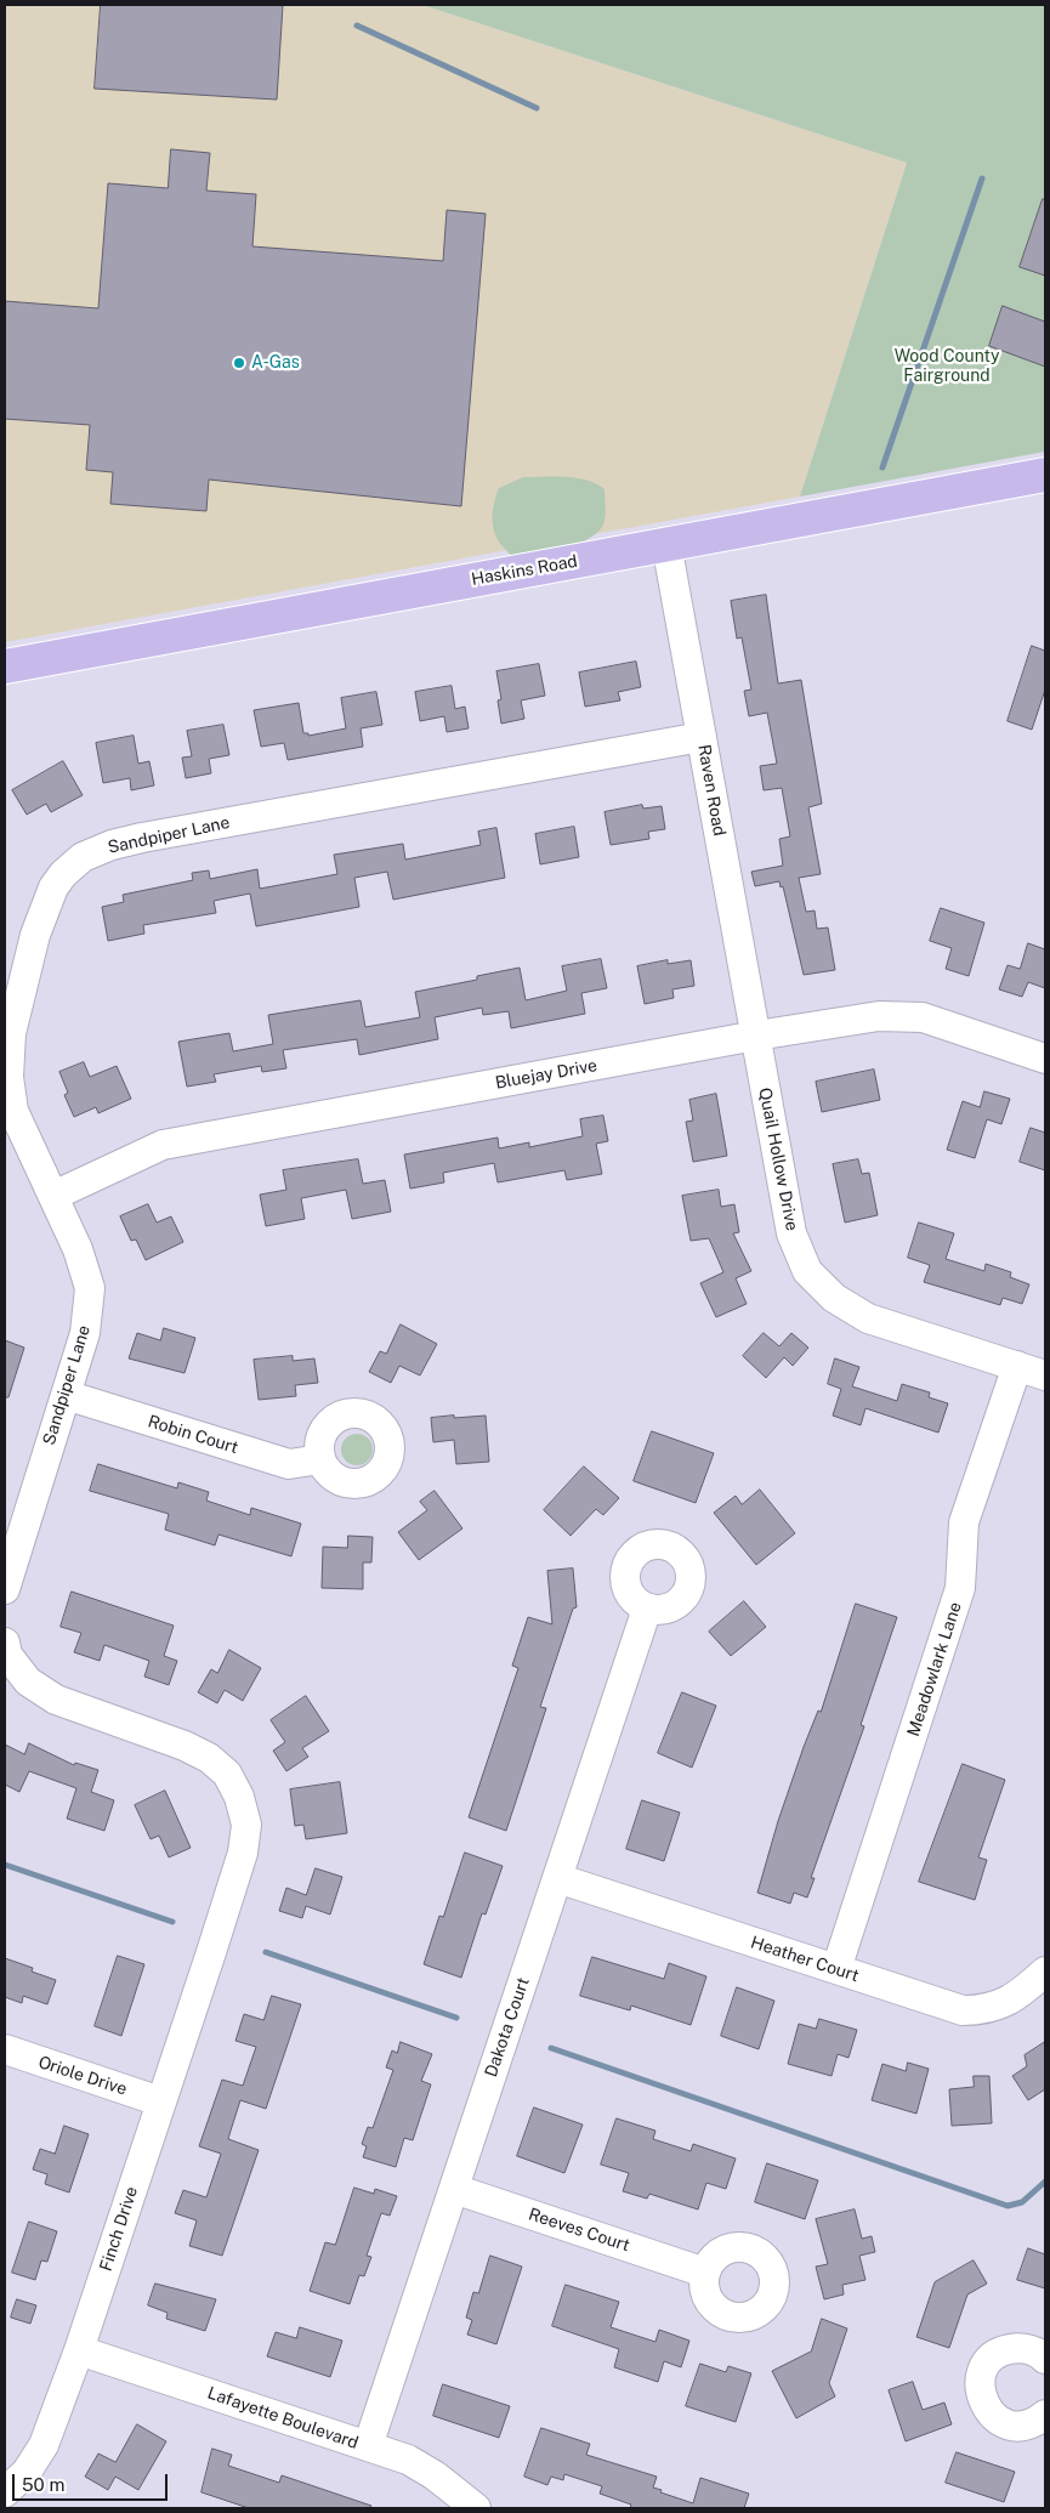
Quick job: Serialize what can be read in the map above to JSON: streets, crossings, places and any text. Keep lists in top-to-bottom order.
{
  "streets": {
    "main road": ["Haskins Road"],
    "street": [
      "Raven Road",
      "Sandpiper Lane",
      "Bluejay Drive",
      "Quail Hollow Drive",
      "Robin Court",
      "Meadowlark Lane",
      "Heather Court",
      "Dakota Court",
      "Oriole Drive",
      "Finch Drive",
      "Reeves Court",
      "Lafayette Boulevard"
    ]
  },
  "crossings": [
    ["Haskins Road", "Raven Road"],
    ["Raven Road", "Sandpiper Lane"],
    ["Raven Road", "Bluejay Drive"],
    ["Raven Road", "Quail Hollow Drive"],
    ["Sandpiper Lane", "Bluejay Drive"],
    ["Sandpiper Lane", "Robin Court"],
    ["Bluejay Drive", "Quail Hollow Drive"],
    ["Quail Hollow Drive", "Meadowlark Lane"],
    ["Meadowlark Lane", "Heather Court"],
    ["Heather Court", "Dakota Court"],
    ["Dakota Court", "Reeves Court"],
    ["Dakota Court", "Lafayette Boulevard"],
    ["Oriole Drive", "Finch Drive"],
    ["Finch Drive", "Lafayette Boulevard"]
  ],
  "parks": ["Wood County Fairground"],
  "places": ["A-Gas"],
  "scale_bar": "50 m"
}
